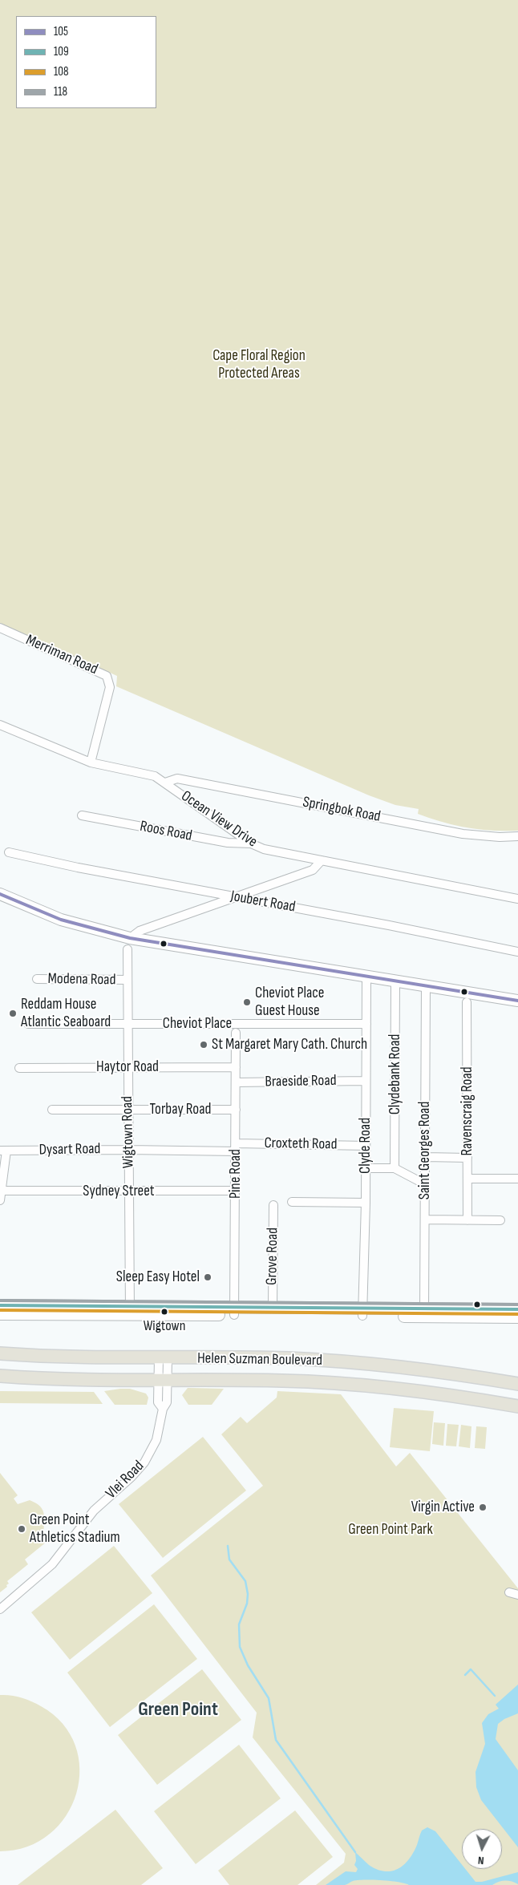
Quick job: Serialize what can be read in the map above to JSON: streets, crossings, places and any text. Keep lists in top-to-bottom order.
{
  "streets": {
    "main road": ["Helen Suzman Boulevard"],
    "street": [
      "Merriman Road",
      "Springbok Road",
      "Ocean View Drive",
      "Roos Road",
      "Joubert Road",
      "Modena Road",
      "Cheviot Place",
      "Haytor Road",
      "Clydebank Road",
      "Braeside Road",
      "Torbay Road",
      "Ravenscraig Road",
      "Wigtown Road",
      "Croxteth Road",
      "Clyde Road",
      "Dysart Road",
      "Saint Georges Road",
      "Pine Road",
      "Sydney Street",
      "Grove Road",
      "Vlei Road"
    ]
  },
  "crossings": [
    ["Merriman Road", "Ocean View Drive"],
    ["Springbok Road", "Ocean View Drive"],
    ["Ocean View Drive", "Roos Road"],
    ["Modena Road", "Wigtown Road"],
    ["Cheviot Place", "Wigtown Road"],
    ["Cheviot Place", "Clyde Road"],
    ["Haytor Road", "Wigtown Road"],
    ["Haytor Road", "Pine Road"],
    ["Braeside Road", "Clyde Road"],
    ["Braeside Road", "Pine Road"],
    ["Torbay Road", "Wigtown Road"],
    ["Torbay Road", "Pine Road"],
    ["Wigtown Road", "Dysart Road"],
    ["Wigtown Road", "Sydney Street"],
    ["Croxteth Road", "Clyde Road"],
    ["Croxteth Road", "Dysart Road"],
    ["Croxteth Road", "Pine Road"],
    ["Dysart Road", "Pine Road"],
    ["Pine Road", "Sydney Street"],
    ["Helen Suzman Boulevard", "Vlei Road"]
  ],
  "districts": ["Green Point"],
  "parks": ["Cape Floral Region Protected Areas", "Green Point Park"],
  "places": [
    "Cheviot Place Guest House",
    "Reddam House Atlantic Seaboard",
    "St Margaret Mary Cath. Church",
    "Sleep Easy Hotel",
    "Wigtown",
    "Virgin Active",
    "Green Point Athletics Stadium"
  ],
  "lines": [
    "transit line 105",
    "transit line 118",
    "transit line 109",
    "transit line 108"
  ],
  "legend": [
    "105",
    "109",
    "108",
    "118"
  ],
  "north": "bottom"
}
